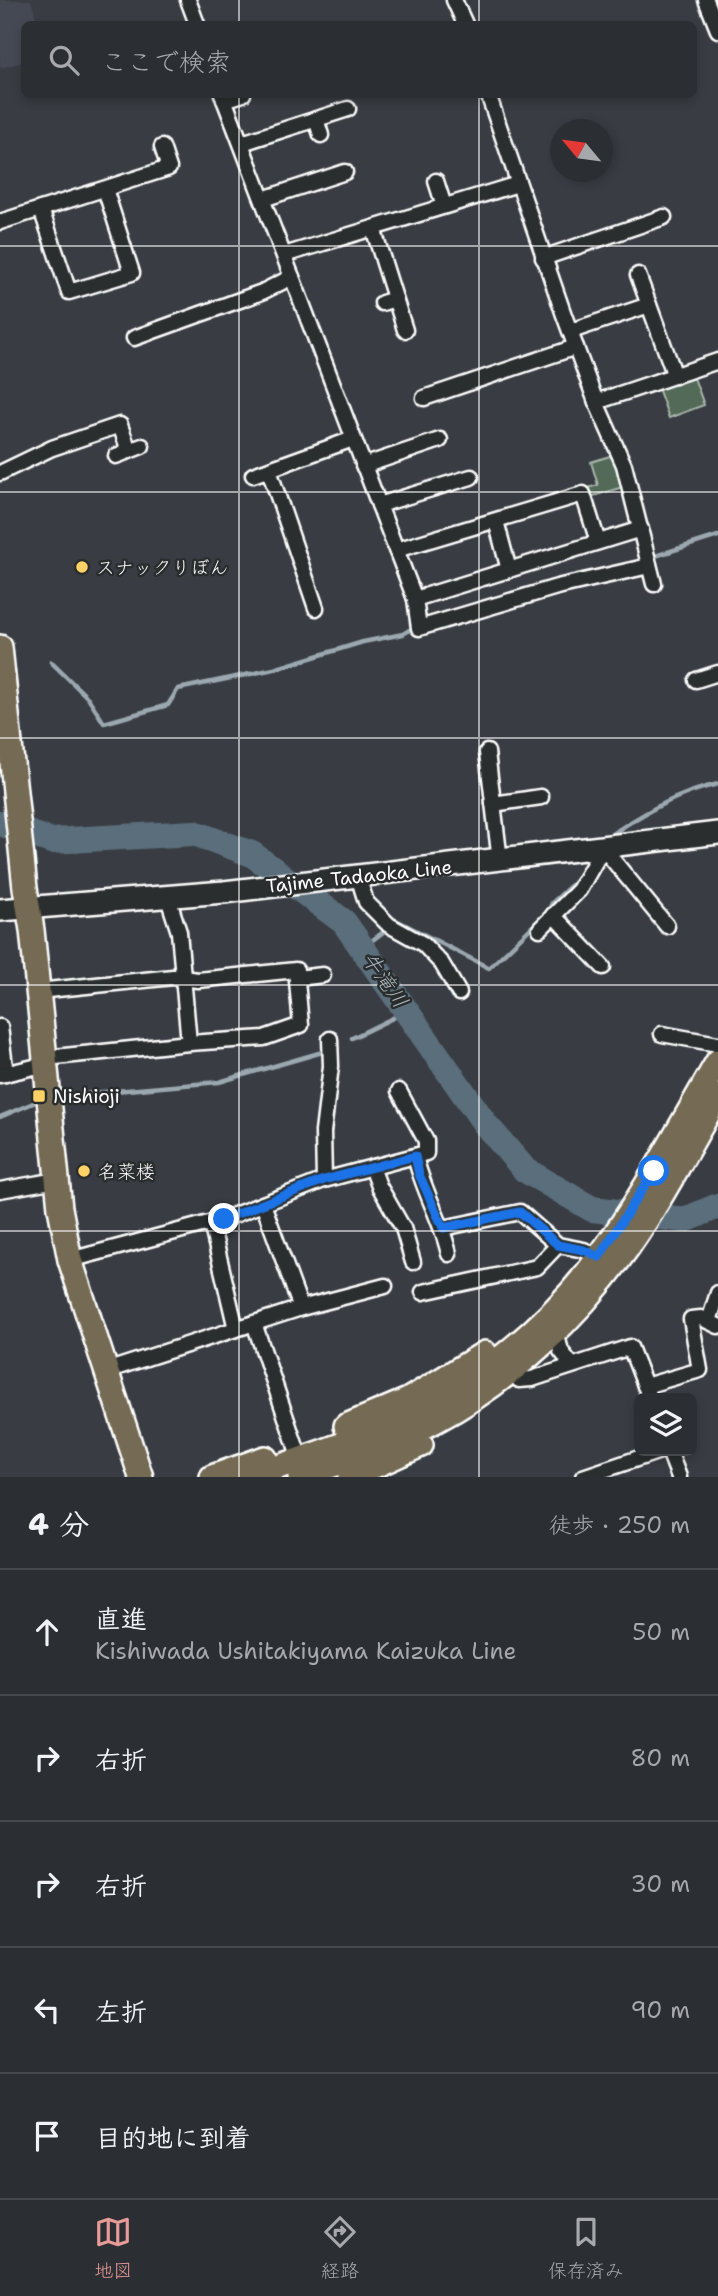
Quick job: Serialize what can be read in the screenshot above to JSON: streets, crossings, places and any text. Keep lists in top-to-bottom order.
{
  "streets": {
    "main road": ["Tajime Tadaoka Line"]
  },
  "water": ["牛滝川"],
  "places": {
    "other": ["スナックりぼん", "名菜楼"],
    "transit": ["Nishioji"]
  },
  "north": "top left",
  "page": {
    "search": "ここで検索",
    "heading": ["4 分", "徒歩 · 250 m"],
    "list": [
      ["直進", "Kishiwada Ushitakiyama Kaizuka Line", "50 m"],
      ["右折", "80 m"],
      ["右折", "30 m"],
      ["左折", "90 m"],
      "目的地に到着"
    ],
    "nav": ["地図", "経路", "保存済み"]
  }
}
